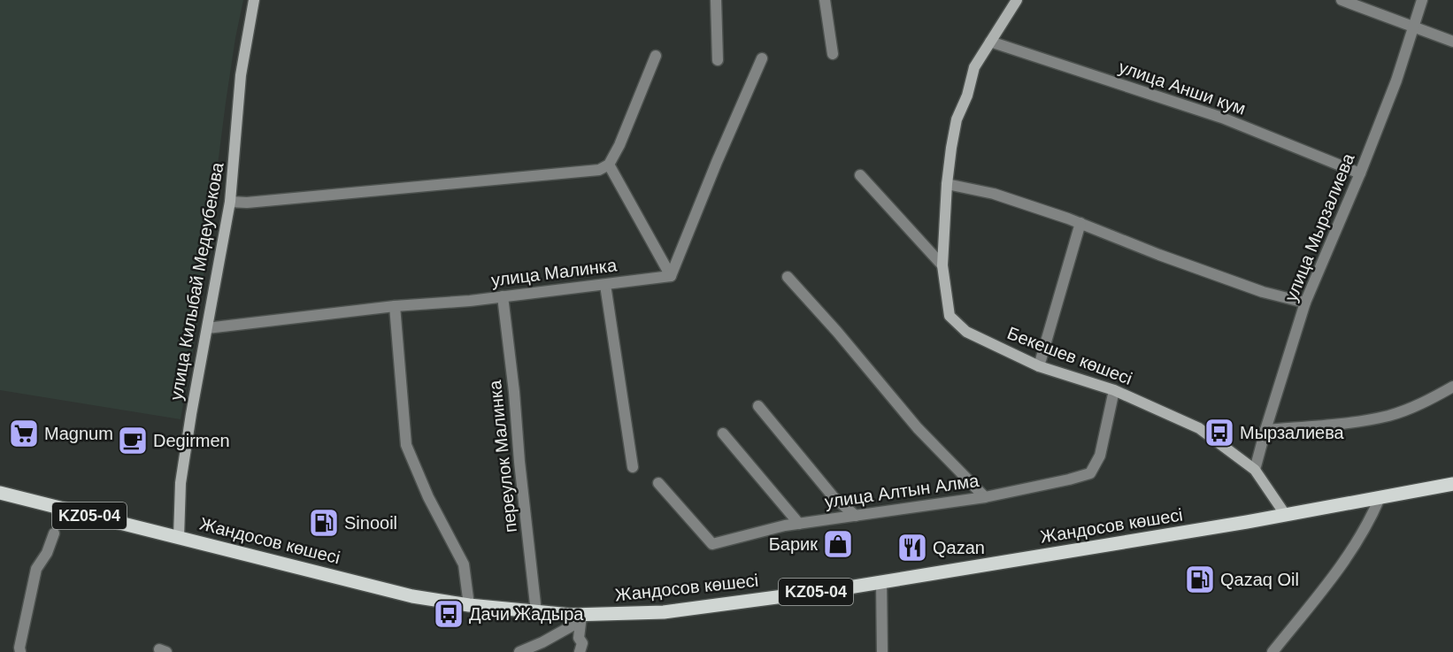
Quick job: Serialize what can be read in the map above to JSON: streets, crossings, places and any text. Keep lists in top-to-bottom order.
{
  "streets": {
    "main road": [
      "улица Килыбай Медеубекова",
      "Бекешев көшесі",
      "KZ05-04",
      "Жандосов көшесі"
    ],
    "street": [
      "улица Анши кум",
      "улица Мырзалиева",
      "улица Малинка",
      "переулок Малинка",
      "улица Алтын Алма"
    ]
  },
  "crossings": [
    ["улица Анши кум", "улица Мырзалиева"],
    ["улица Анши кум", "Бекешев көшесі"],
    ["улица Мырзалиева", "Бекешев көшесі"],
    ["улица Малинка", "улица Килыбай Медеубекова"],
    ["улица Малинка", "переулок Малинка"],
    ["улица Килыбай Медеубекова", "KZ05-04"],
    ["улица Килыбай Медеубекова", "Жандосов көшесі"],
    ["Бекешев көшесі", "улица Алтын Алма"],
    ["Бекешев көшесі", "Жандосов көшесі"],
    ["переулок Малинка", "Жандосов көшесі"],
    ["KZ05-04", "Жандосов көшесі"]
  ],
  "places": {
    "bus stop": ["Мырзалиева", "Дачи Жадыра"],
    "supermarket": ["Magnum"],
    "cafe": ["Degirmen"],
    "fuel station": ["Sinooil", "Qazaq Oil"],
    "shop": ["Барик"],
    "restaurant": ["Qazan"]
  }
}
